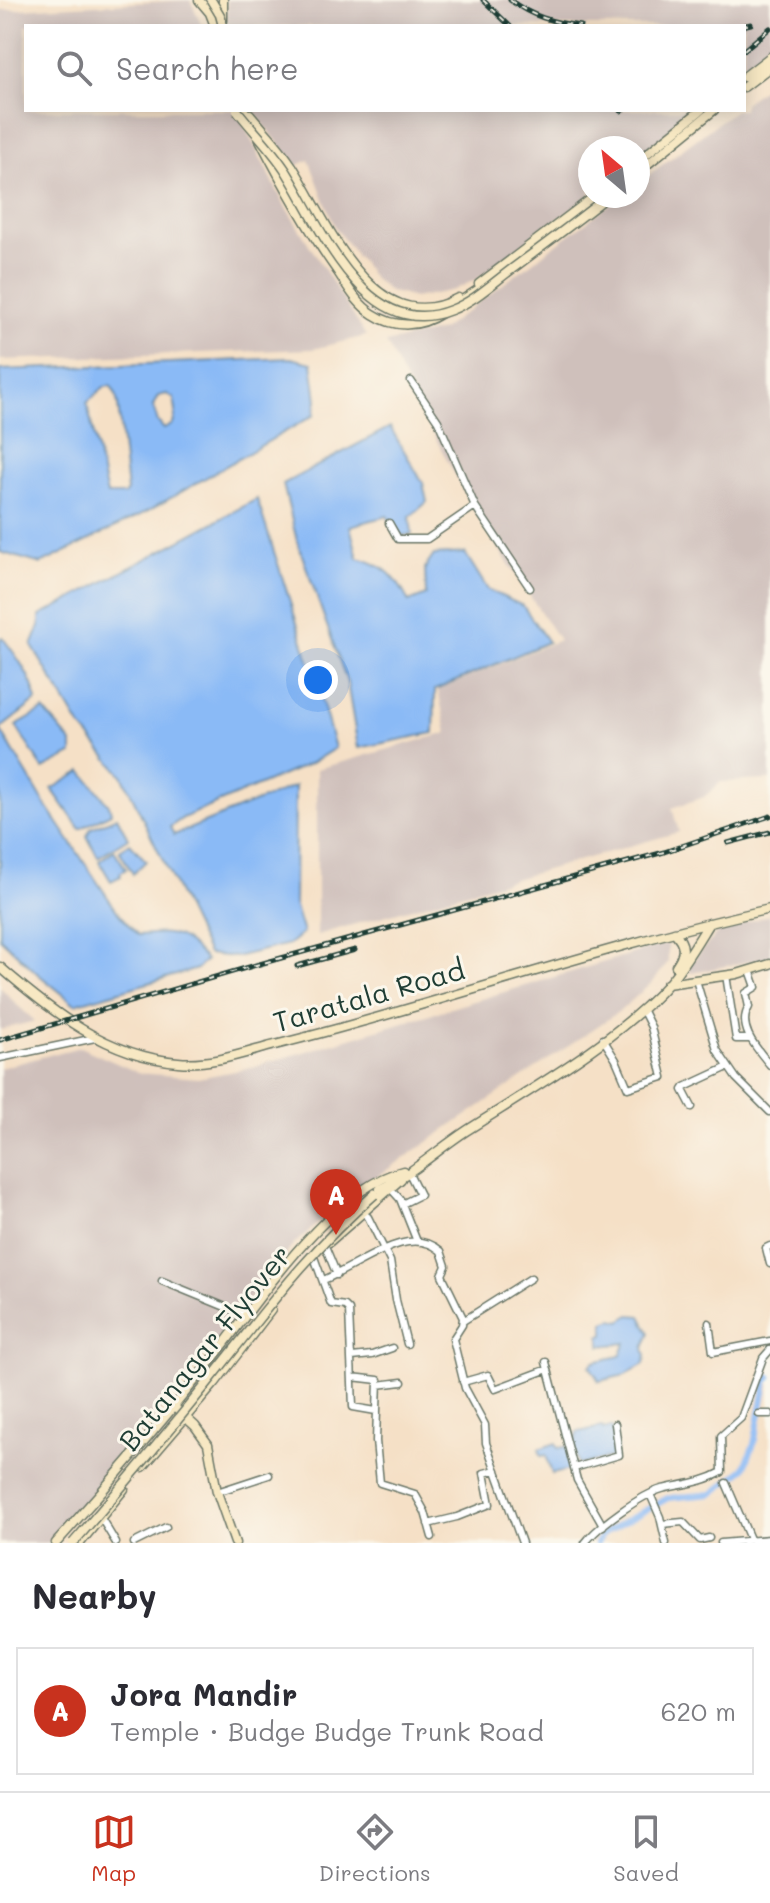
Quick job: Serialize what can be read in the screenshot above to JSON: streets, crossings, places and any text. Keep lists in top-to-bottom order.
{
  "streets": {
    "street": ["Taratala Road", "Batanagar Flyover"]
  },
  "north": "top left",
  "page": {
    "search": "Search here",
    "pins": "A",
    "heading": "Nearby",
    "list": [
      {
        "mark": "A",
        "name": "Jora Mandir",
        "note": "Temple · Budge Budge Trunk Road",
        "value": "620 m"
      }
    ],
    "nav": ["Map", "Directions", "Saved"]
  }
}
